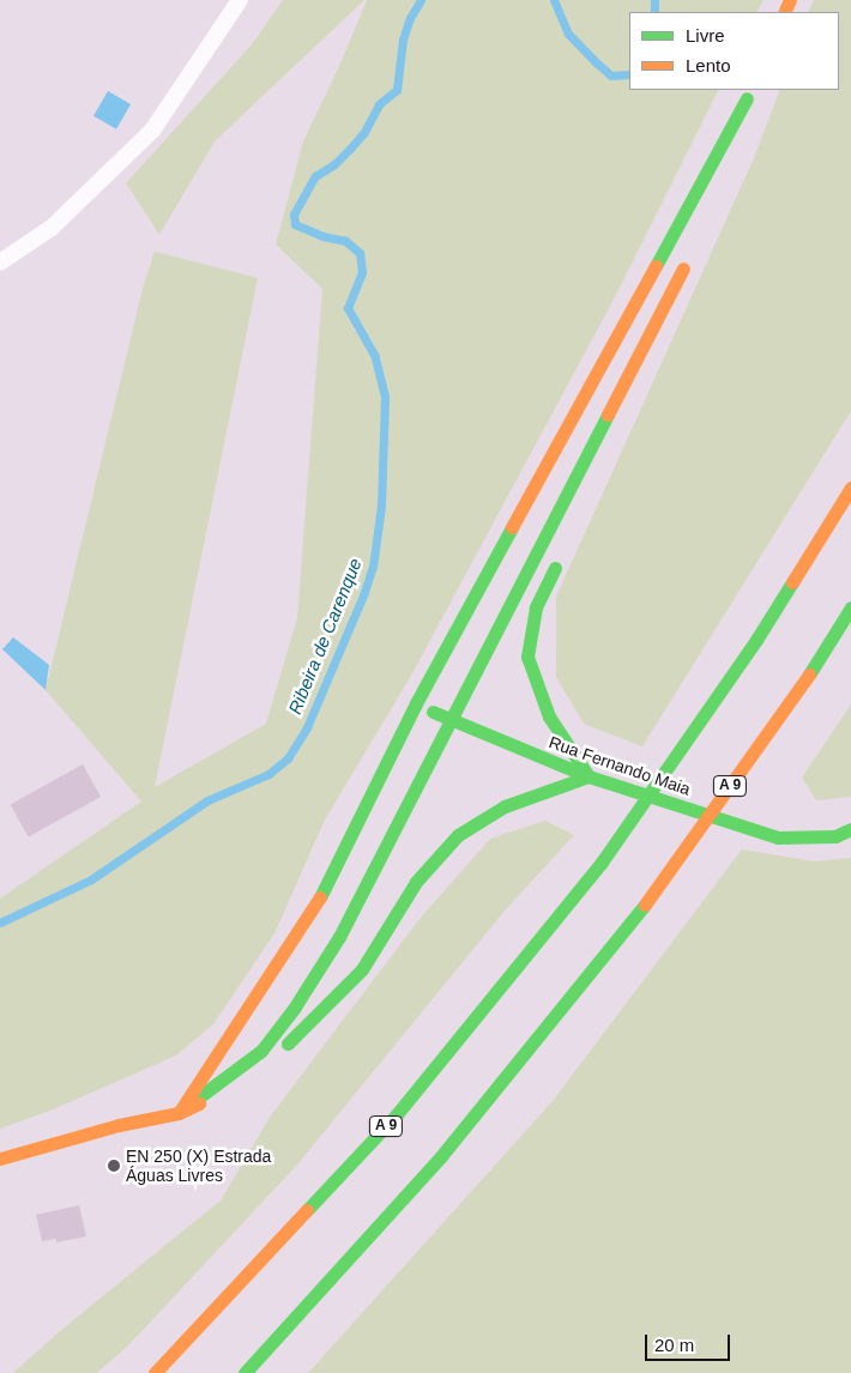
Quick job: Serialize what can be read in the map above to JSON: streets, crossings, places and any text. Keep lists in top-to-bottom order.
{
  "streets": {
    "main road": ["Rua Fernando Maia", "A 9"]
  },
  "water": ["Ribeira de Carenque"],
  "places": ["EN 250 (X) Estrada Águas Livres"],
  "legend": ["Livre", "Lento"],
  "scale_bar": "20 m"
}
